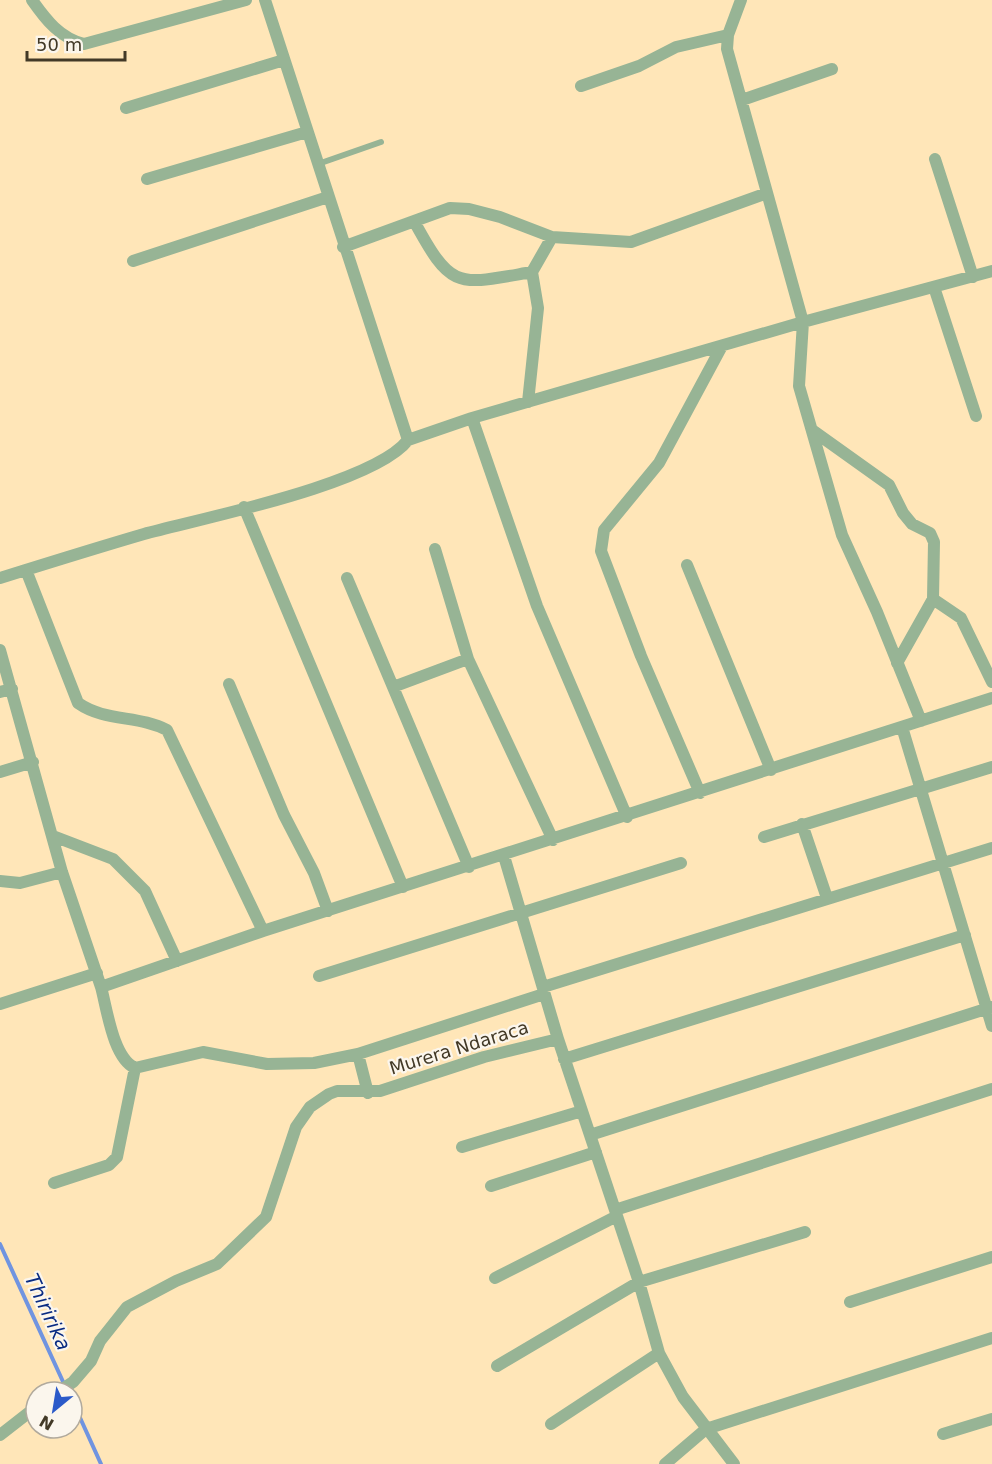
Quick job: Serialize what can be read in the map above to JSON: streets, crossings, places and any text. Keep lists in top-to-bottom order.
{
  "streets": {
    "street": ["Murera Ndaraca"]
  },
  "water": ["Thiririka"],
  "scale_bar": "50 m",
  "north": "bottom left"
}
